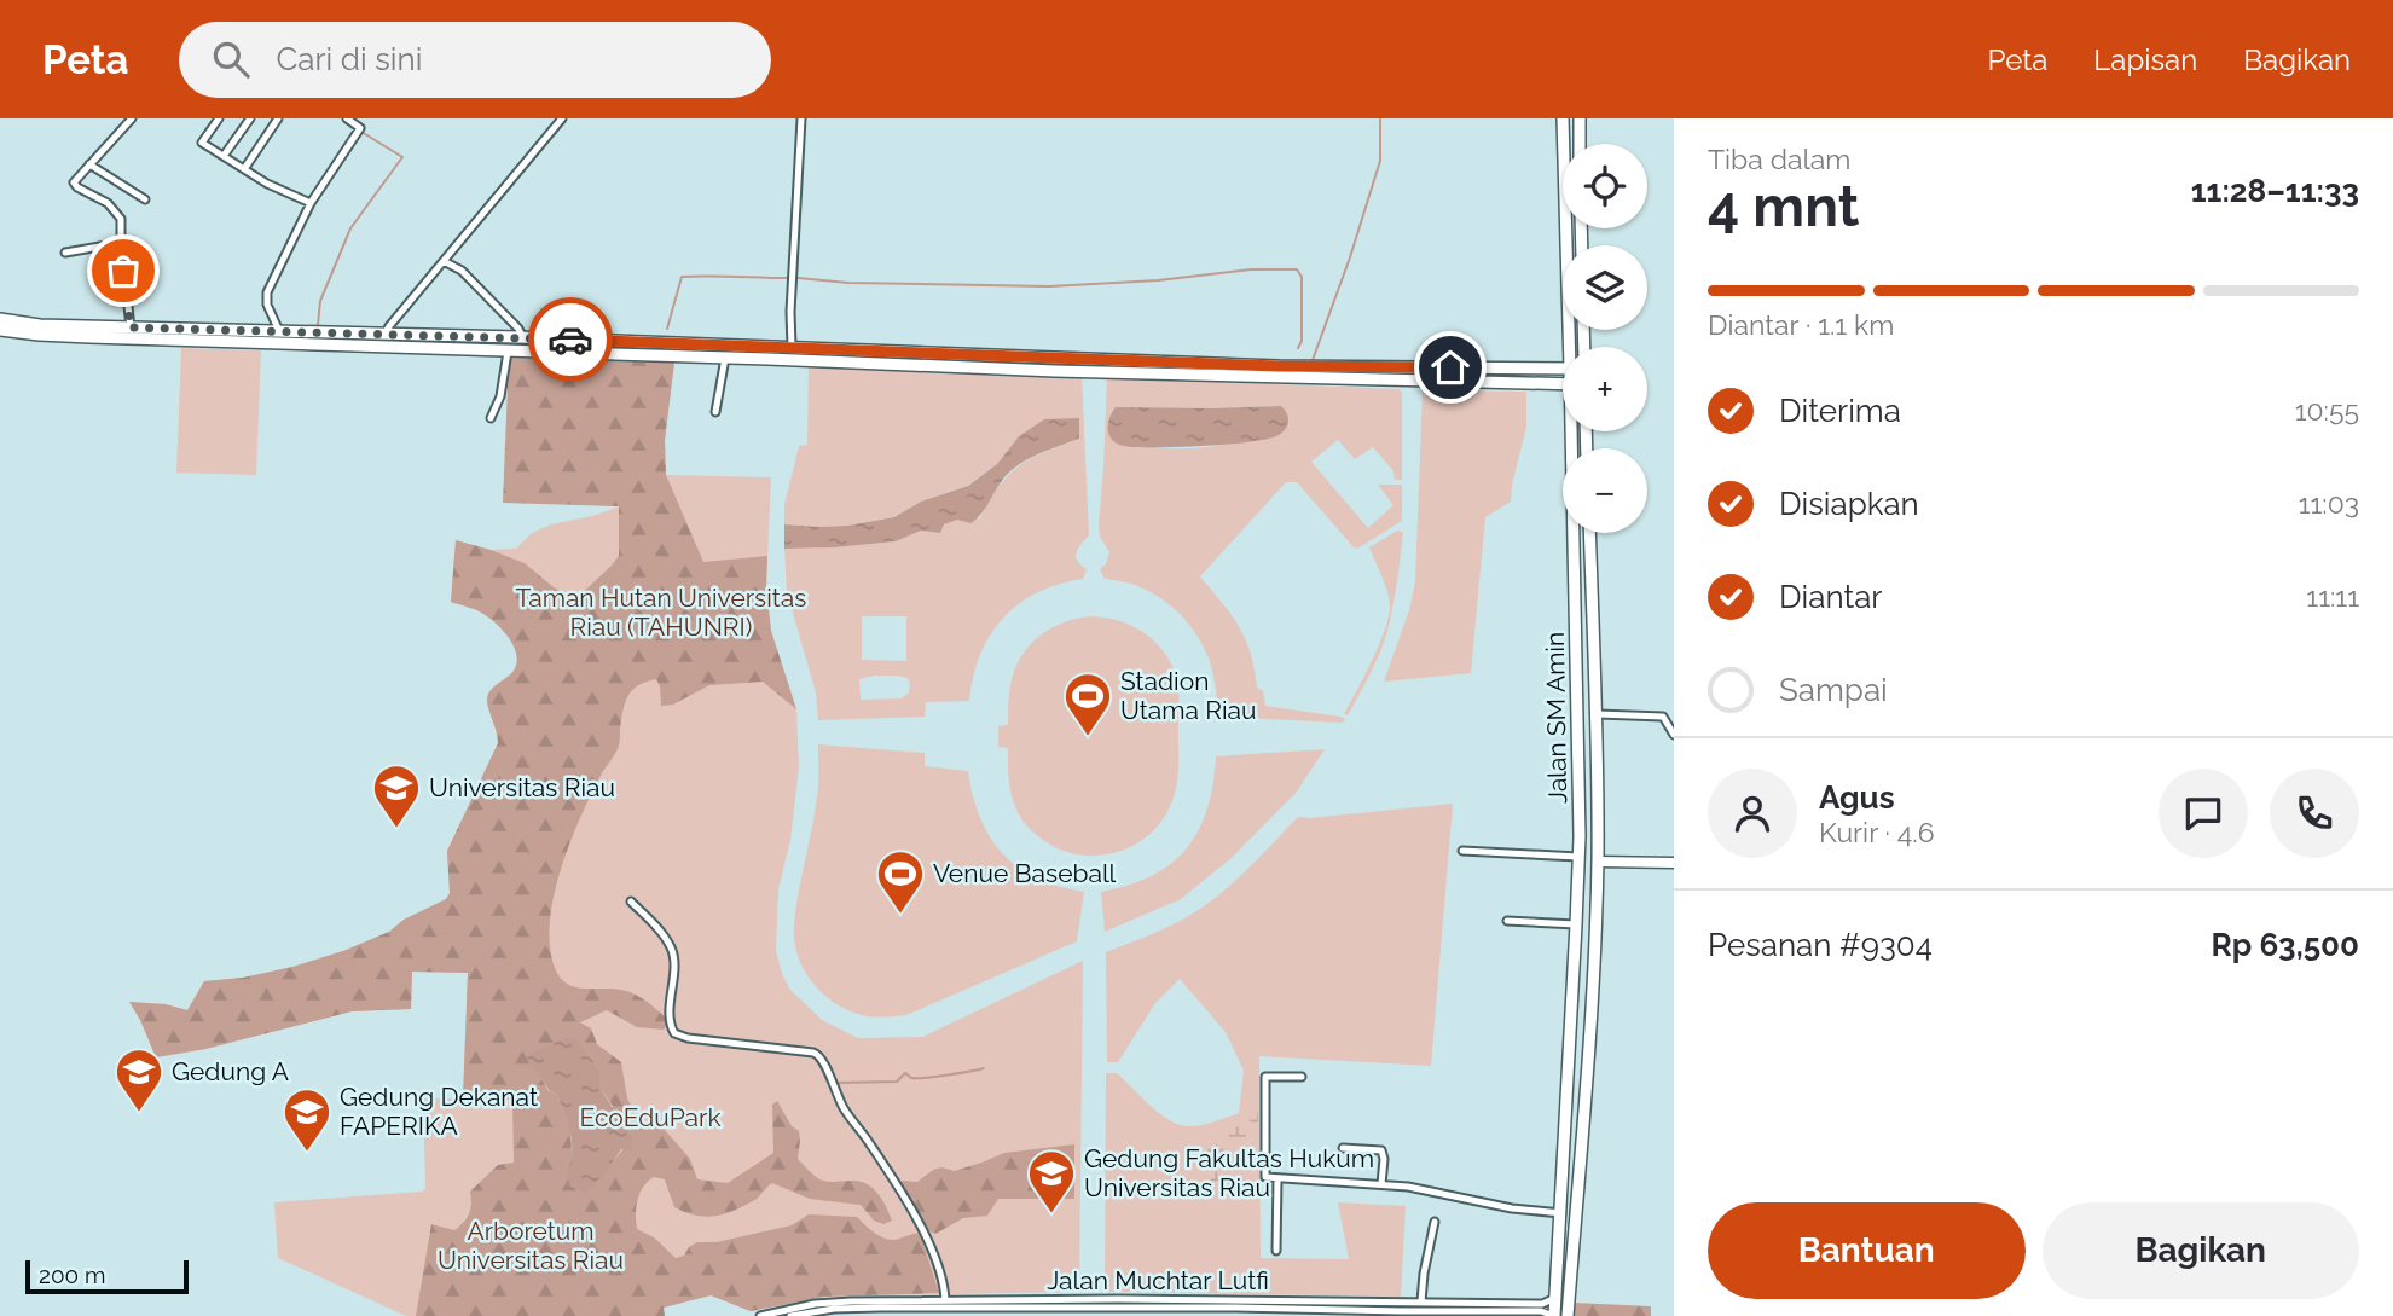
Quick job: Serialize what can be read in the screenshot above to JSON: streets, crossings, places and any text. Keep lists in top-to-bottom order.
{
  "streets": {
    "main road": ["Jalan SM Amin"],
    "street": ["Jalan Muchtar Lutfi"]
  },
  "crossings": [
    ["Jalan SM Amin", "Jalan Muchtar Lutfi"]
  ],
  "parks": ["Taman Hutan Universitas Riau (TAHUNRI)", "EcoEduPark", "Arboretum Universitas Riau"],
  "places": {
    "sports": ["Stadion Utama Riau", "Venue Baseball"],
    "school or university": [
      "Universitas Riau",
      "Gedung A",
      "Gedung Dekanat FAPERIKA",
      "Gedung Fakultas Hukum Universitas Riau"
    ]
  },
  "scale_bar": "200 m",
  "page": {
    "header": "Peta",
    "search": "Cari di sini",
    "nav": ["Peta", "Lapisan", "Bagikan"],
    "heading": ["4 mnt", "Tiba dalam", "11:28–11:33"],
    "panel": [
      "Agus",
      "Kurir · 4.6",
      "Pesanan #9304",
      "Rp 63,500"
    ],
    "map_buttons": ["+", "−"],
    "bar": "Diantar · 1.1 km",
    "list": [
      ["Diterima", "10:55"],
      ["Disiapkan", "11:03"],
      ["Diantar", "11:11"],
      "Sampai"
    ],
    "buttons": ["Bantuan", "Bagikan"],
    "scale": "200 m"
  }
}
